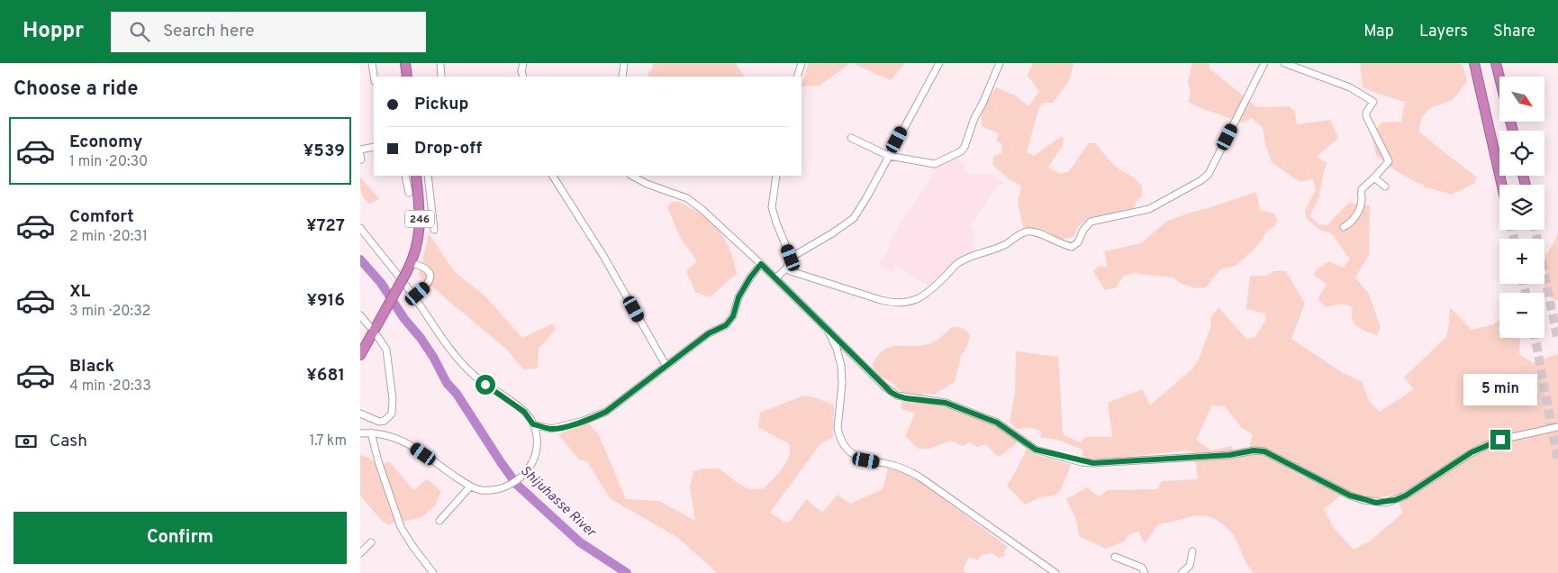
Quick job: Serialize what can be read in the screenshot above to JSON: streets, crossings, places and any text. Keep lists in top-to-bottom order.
{
  "streets": {
    "highway": ["246"]
  },
  "water": ["Shijuhasse River"],
  "north": "bottom right",
  "page": {
    "header": "Hoppr",
    "search": "Search here",
    "nav": ["Map", "Layers", "Share"],
    "heading": "Choose a ride",
    "map_buttons": ["+", "−"],
    "banner": ["Pickup", "Drop-off"],
    "list": [
      {
        "name": "Economy",
        "note": "1 min · 20:30",
        "value": "¥539"
      },
      {
        "name": "Comfort",
        "note": "2 min · 20:31",
        "value": "¥727"
      },
      {
        "name": "XL",
        "note": "3 min · 20:32",
        "value": "¥916"
      },
      {
        "name": "Black",
        "note": "4 min · 20:33",
        "value": "¥681"
      }
    ],
    "bubble": "5 min",
    "pay": ["Cash", "1.7 km"],
    "buttons": "Confirm"
  }
}
